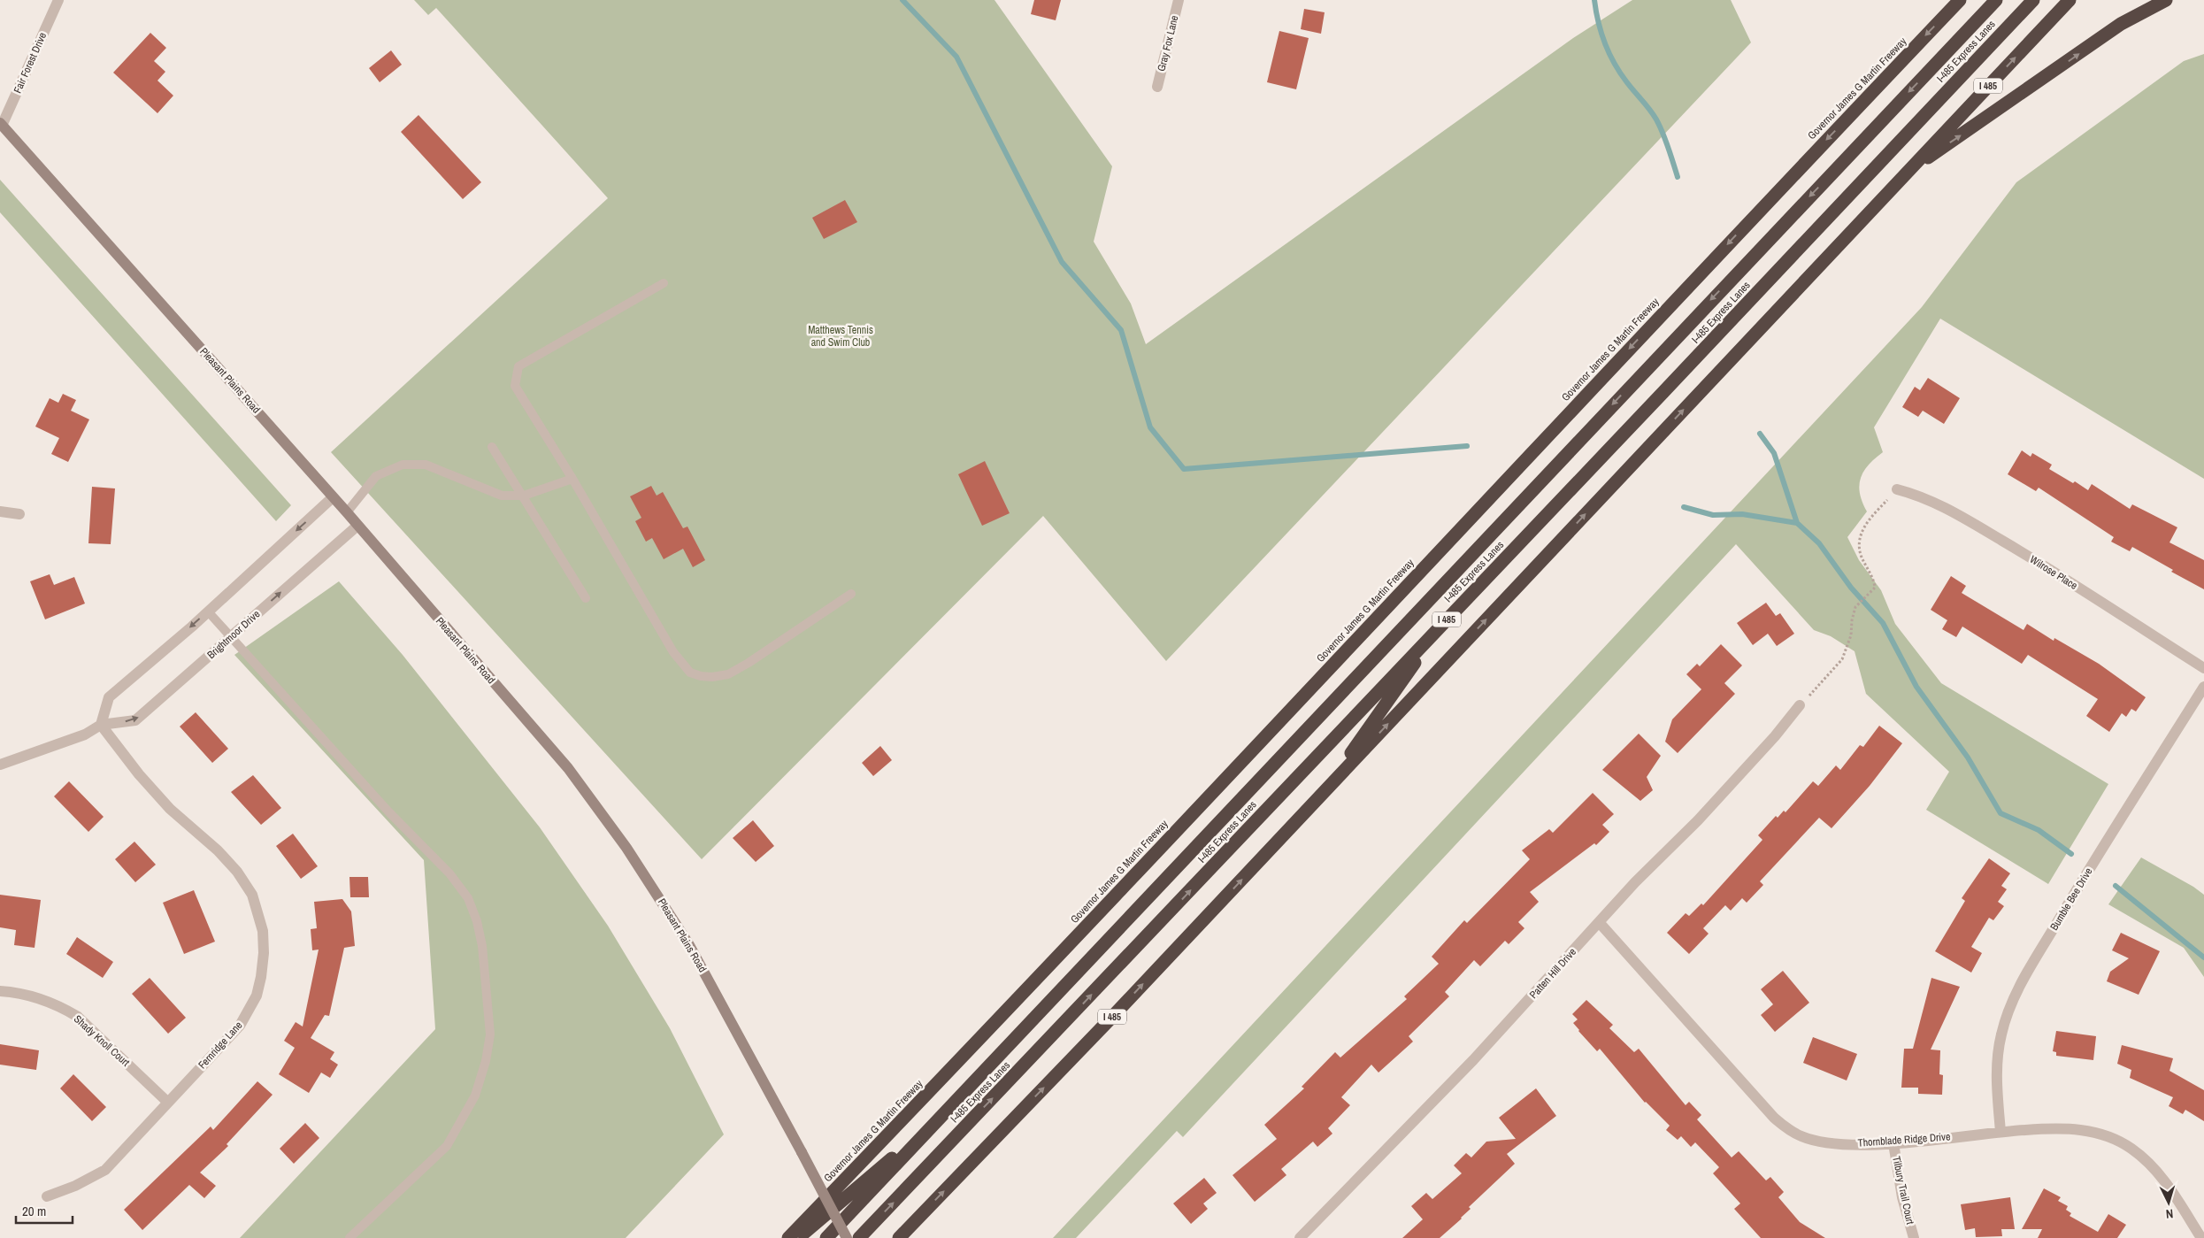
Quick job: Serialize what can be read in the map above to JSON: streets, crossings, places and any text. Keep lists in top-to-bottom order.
{
  "streets": {
    "highway": ["I-485 Express Lanes", "I 485", "Governor James G Martin Freeway"],
    "street": [
      "Gray Fox Lane",
      "Fair Forest Drive",
      "Pleasant Plains Road",
      "Wilrose Place",
      "Brightmoor Drive",
      "Bumble Bee Drive",
      "Patten Hill Drive",
      "Shady Knoll Court",
      "Fernridge Lane",
      "Thornblade Ridge Drive",
      "Tilbury Trail Court"
    ]
  },
  "crossings": [
    ["Fair Forest Drive", "Pleasant Plains Road"],
    ["Pleasant Plains Road", "Brightmoor Drive"],
    ["Brightmoor Drive", "Fernridge Lane"],
    ["Bumble Bee Drive", "Thornblade Ridge Drive"],
    ["Patten Hill Drive", "Thornblade Ridge Drive"],
    ["Shady Knoll Court", "Fernridge Lane"],
    ["Thornblade Ridge Drive", "Tilbury Trail Court"]
  ],
  "parks": ["Matthews Tennis and Swim Club"],
  "scale_bar": "20 m",
  "north": "bottom"
}
